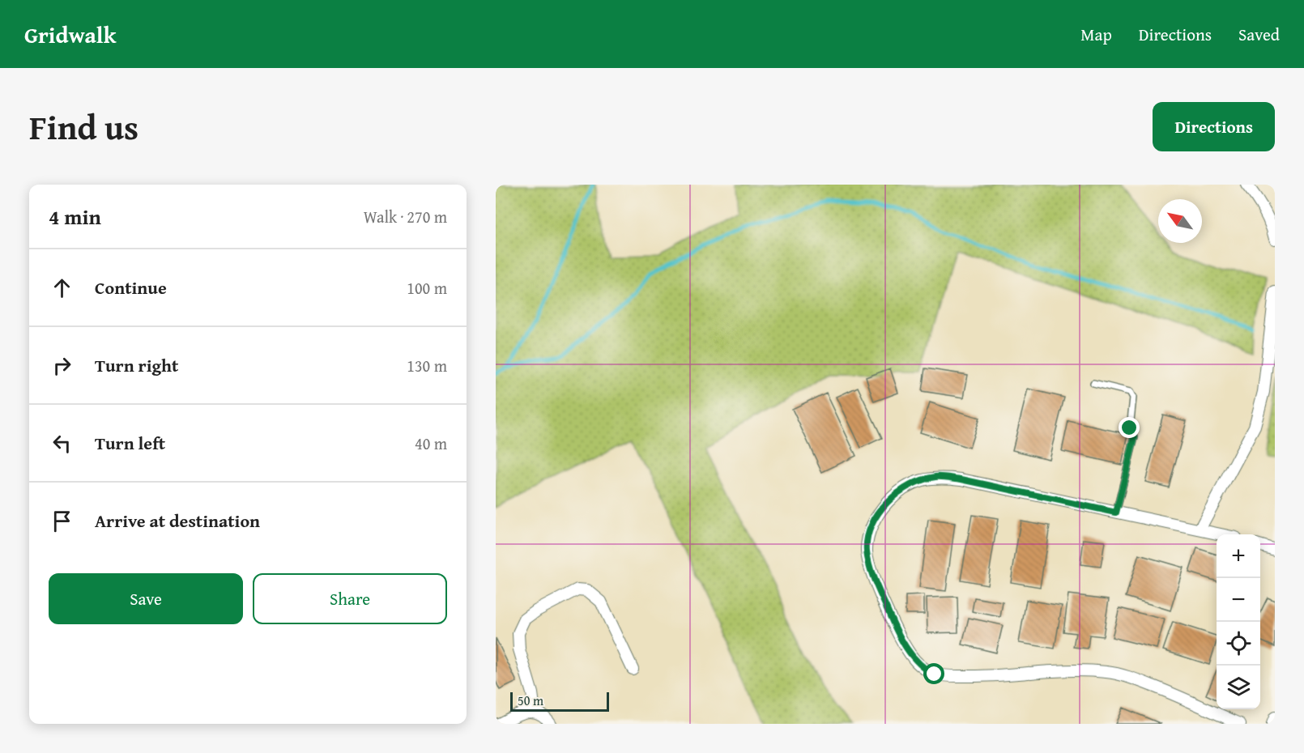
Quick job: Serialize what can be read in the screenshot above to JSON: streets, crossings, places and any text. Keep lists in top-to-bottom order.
{
  "scale_bar": "50 m",
  "north": "top left",
  "page": {
    "header": "Gridwalk",
    "nav": ["Map", "Directions", "Saved"],
    "title": "Find us",
    "buttons": [
      "Directions",
      ["Save", "Share"]
    ],
    "heading": ["4 min", "Walk · 270 m"],
    "list": [
      ["Continue", "100 m"],
      ["Turn right", "130 m"],
      ["Turn left", "40 m"],
      "Arrive at destination"
    ],
    "map_buttons": ["+", "−"],
    "scale": "50 m"
  }
}
